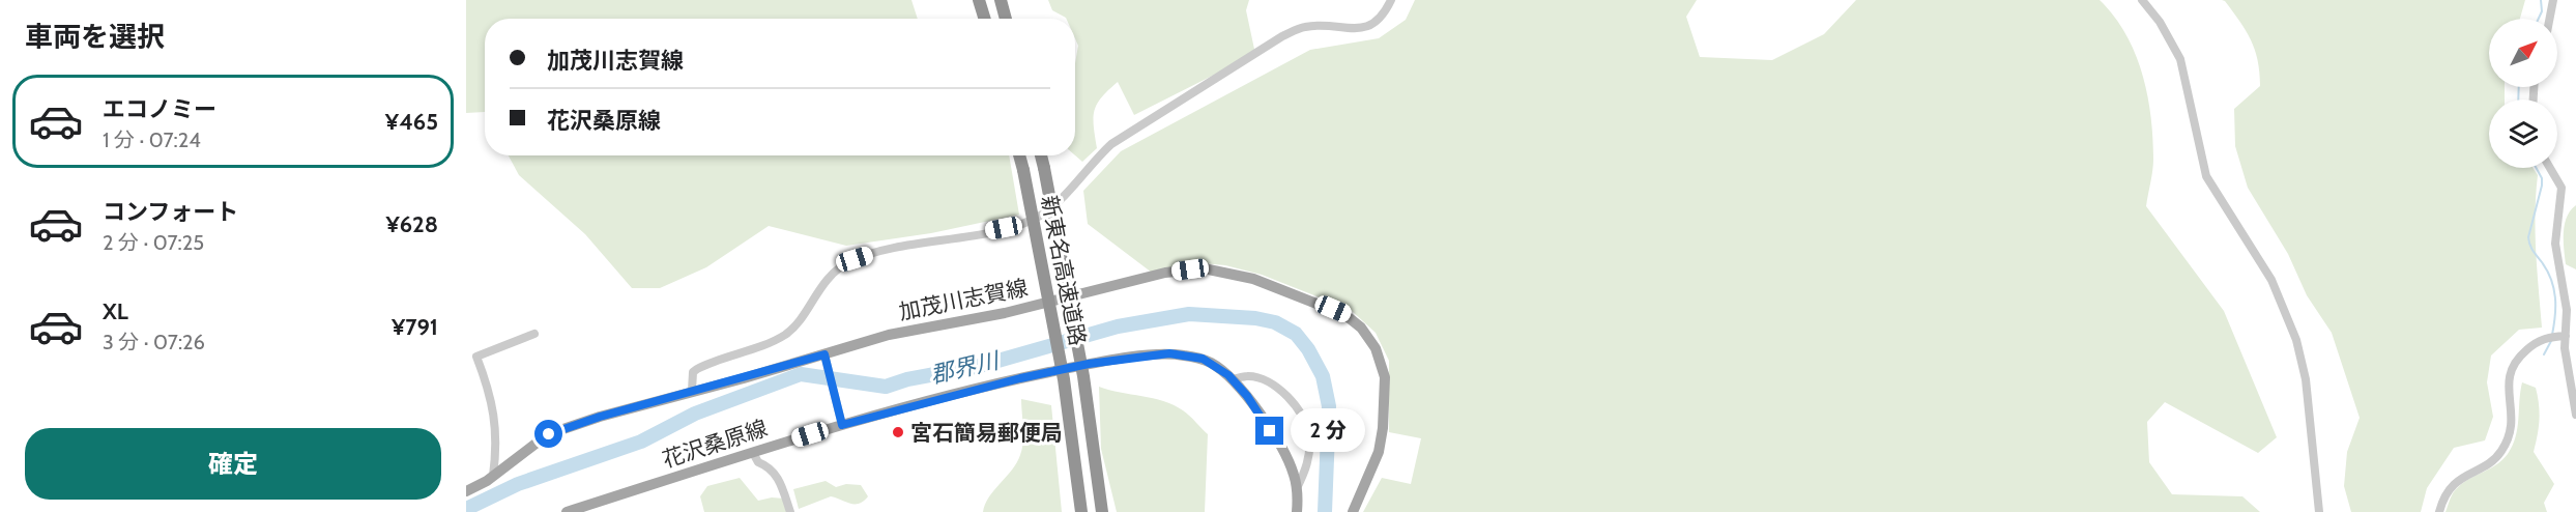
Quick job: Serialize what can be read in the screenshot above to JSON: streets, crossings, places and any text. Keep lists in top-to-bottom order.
{
  "streets": {
    "highway": ["新東名高速道路"],
    "main road": ["加茂川志賀線", "花沢桑原線"]
  },
  "water": ["郡界川"],
  "places": ["宮石簡易郵便局"],
  "north": "top right",
  "page": {
    "heading": "車両を選択",
    "banner": ["加茂川志賀線", "花沢桑原線"],
    "list": [
      {
        "name": "エコノミー",
        "note": "1 分 · 07:24",
        "value": "¥465"
      },
      {
        "name": "コンフォート",
        "note": "2 分 · 07:25",
        "value": "¥628"
      },
      {
        "name": "XL",
        "note": "3 分 · 07:26",
        "value": "¥791"
      }
    ],
    "bubble": "2 分",
    "buttons": "確定"
  }
}
